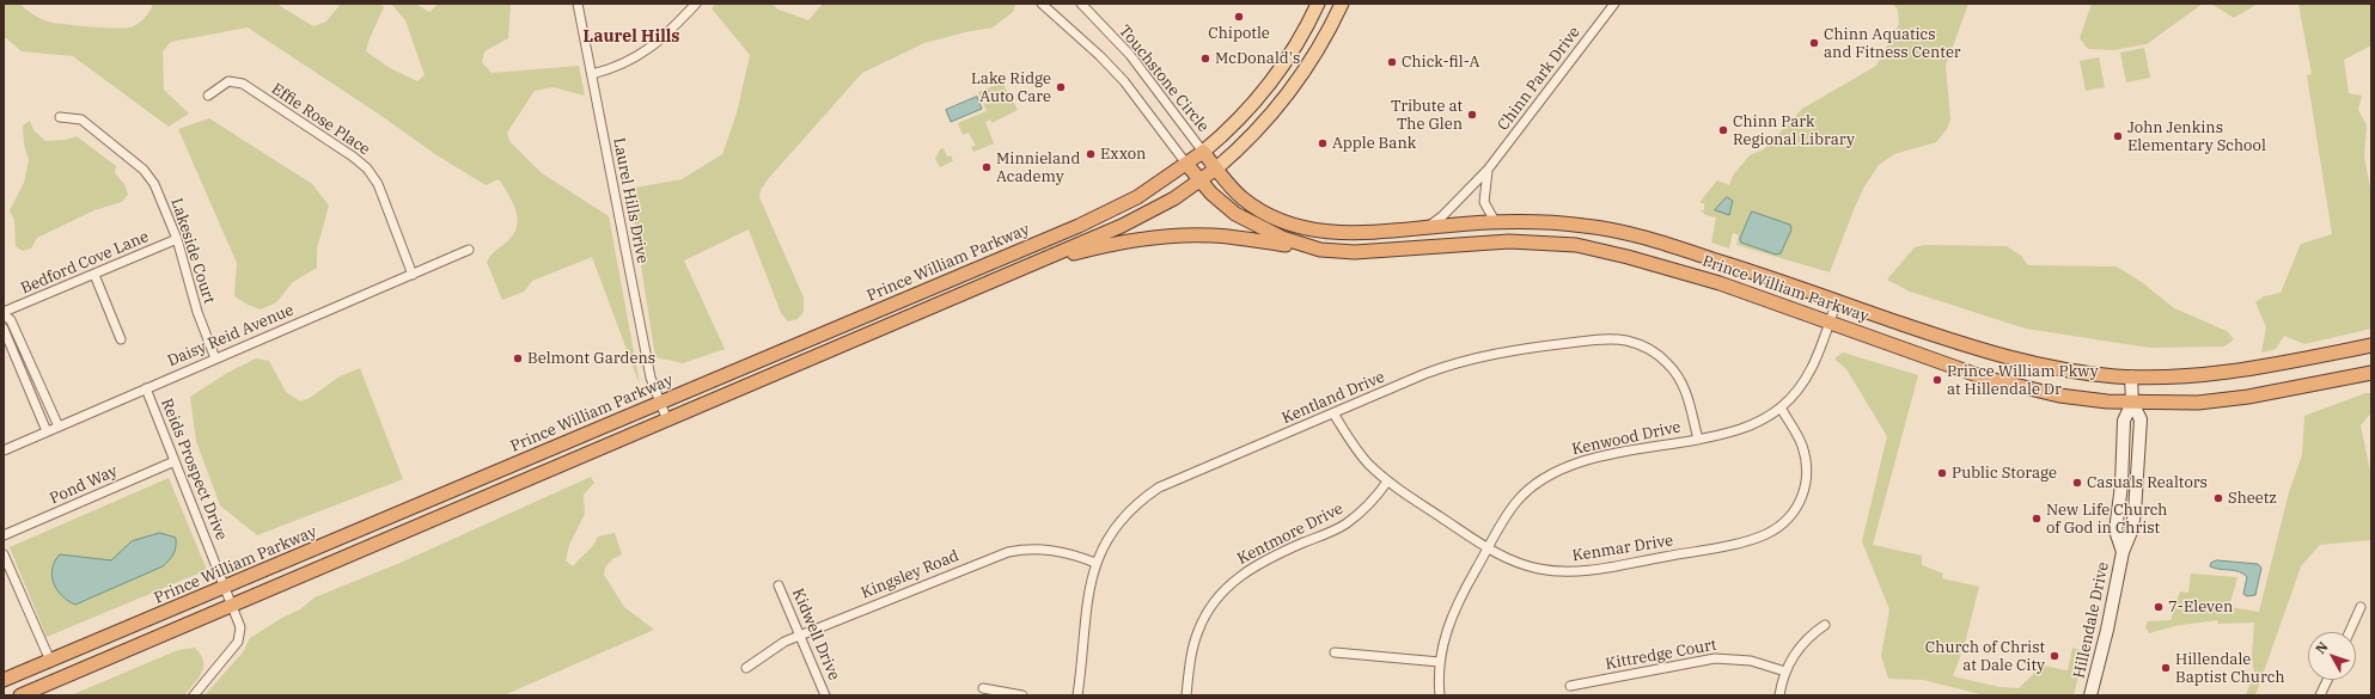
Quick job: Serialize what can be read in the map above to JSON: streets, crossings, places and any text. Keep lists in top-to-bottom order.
{
  "streets": {
    "highway": ["Prince William Parkway"],
    "main road": ["Hillendale Drive"],
    "street": [
      "Touchstone Circle",
      "Chinn Park Drive",
      "Effie Rose Place",
      "Laurel Hills Drive",
      "Lakeside Court",
      "Bedford Cove Lane",
      "Daisy Reid Avenue",
      "Kentland Drive",
      "Kenwood Drive",
      "Reids Prospect Drive",
      "Pond Way",
      "Kentmore Drive",
      "Kenmar Drive",
      "Kingsley Road",
      "Kidwell Drive",
      "Kittredge Court"
    ]
  },
  "crossings": [
    ["Touchstone Circle", "Prince William Parkway"],
    ["Chinn Park Drive", "Prince William Parkway"],
    ["Effie Rose Place", "Daisy Reid Avenue"],
    ["Laurel Hills Drive", "Prince William Parkway"],
    ["Lakeside Court", "Bedford Cove Lane"],
    ["Lakeside Court", "Daisy Reid Avenue"],
    ["Prince William Parkway", "Kenwood Drive"],
    ["Prince William Parkway", "Reids Prospect Drive"],
    ["Prince William Parkway", "Hillendale Drive"],
    ["Daisy Reid Avenue", "Reids Prospect Drive"],
    ["Kentland Drive", "Kenwood Drive"],
    ["Kentland Drive", "Kenmar Drive"],
    ["Kentland Drive", "Kingsley Road"],
    ["Kenwood Drive", "Kenmar Drive"],
    ["Reids Prospect Drive", "Pond Way"],
    ["Kentmore Drive", "Kenmar Drive"],
    ["Kingsley Road", "Kidwell Drive"]
  ],
  "districts": ["Laurel Hills"],
  "places": [
    "Chipotle",
    "Chinn Aquatics and Fitness Center",
    "McDonald's",
    "Chick-fil-A",
    "Lake Ridge Auto Care",
    "Tribute at The Glen",
    "Chinn Park Regional Library",
    "John Jenkins Elementary School",
    "Apple Bank",
    "Exxon",
    "Minnieland Academy",
    "Belmont Gardens",
    "Prince William Pkwy at Hillendale Dr",
    "Public Storage",
    "Casuals Realtors",
    "Sheetz",
    "New Life Church of God in Christ",
    "7-Eleven",
    "Church of Christ at Dale City",
    "Hillendale Baptist Church"
  ],
  "north": "top left"
}
